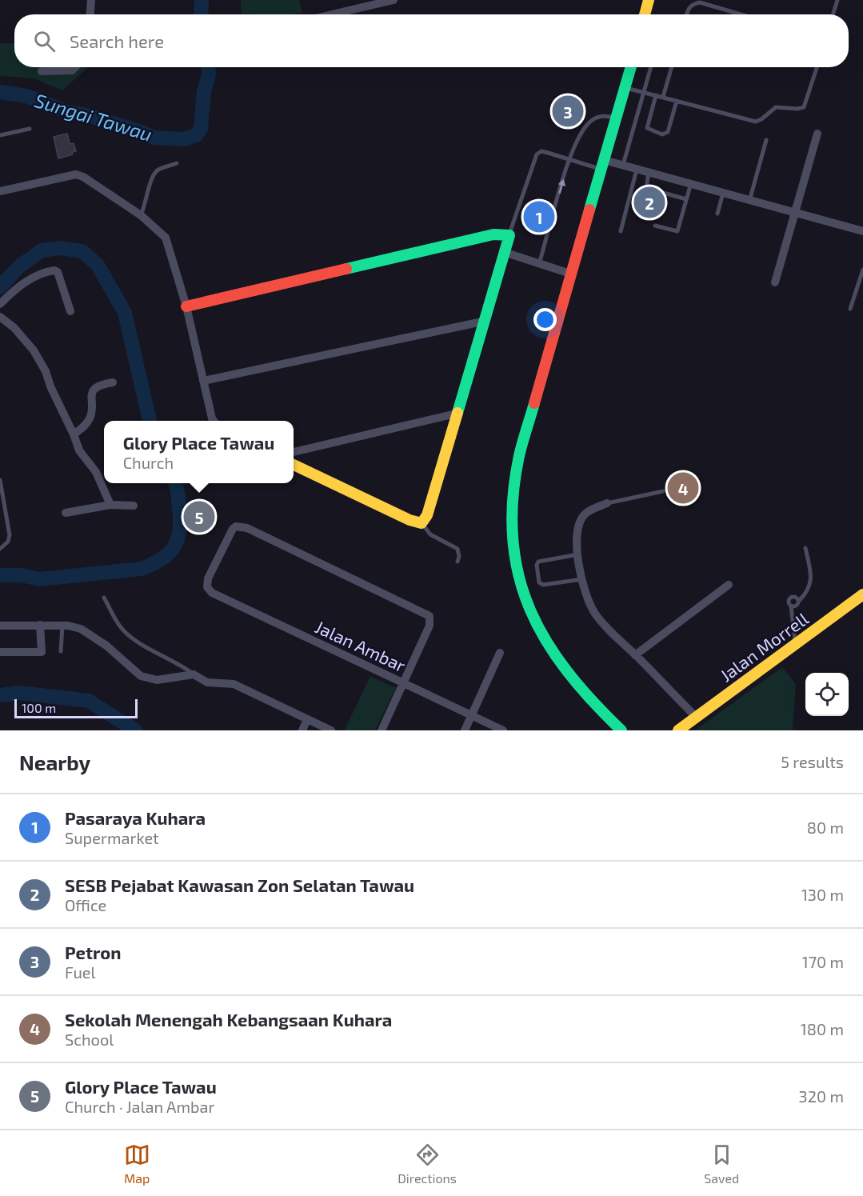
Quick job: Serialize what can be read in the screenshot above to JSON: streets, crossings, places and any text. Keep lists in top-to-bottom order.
{
  "streets": {
    "street": ["Jalan Ambar", "Jalan Morrell"]
  },
  "water": ["Sungai Tawau"],
  "scale_bar": "100 m",
  "page": {
    "search": "Search here",
    "pins": [
      "3",
      "2",
      "1",
      "4",
      "5"
    ],
    "popup": ["Glory Place Tawau", "Church"],
    "scale": "100 m",
    "heading": ["Nearby", "5 results"],
    "list": [
      {
        "mark": "1",
        "name": "Pasaraya Kuhara",
        "note": "Supermarket",
        "value": "80 m"
      },
      {
        "mark": "2",
        "name": "SESB Pejabat Kawasan Zon Selatan Tawau",
        "note": "Office",
        "value": "130 m"
      },
      {
        "mark": "3",
        "name": "Petron",
        "note": "Fuel",
        "value": "170 m"
      },
      {
        "mark": "4",
        "name": "Sekolah Menengah Kebangsaan Kuhara",
        "note": "School",
        "value": "180 m"
      },
      {
        "mark": "5",
        "name": "Glory Place Tawau",
        "note": "Church · Jalan Ambar",
        "value": "320 m"
      }
    ],
    "nav": ["Map", "Directions", "Saved"]
  }
}
